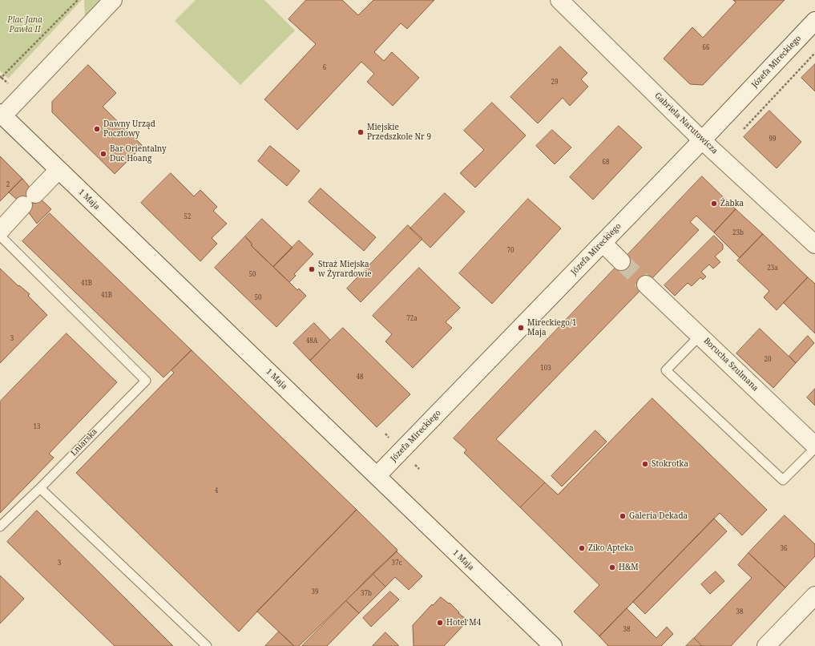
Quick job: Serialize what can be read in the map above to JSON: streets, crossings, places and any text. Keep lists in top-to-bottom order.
{
  "streets": {
    "street": [
      "Józefa Mireckiego",
      "Gabriela Narutowicza",
      "1 Maja",
      "Borucha Szulmana"
    ],
    "lane": ["Lniarska"]
  },
  "crossings": [
    ["Józefa Mireckiego", "Gabriela Narutowicza"],
    ["Józefa Mireckiego", "1 Maja"]
  ],
  "parks": ["Plac Jana Pawła II"],
  "places": [
    "Dawny Urząd Pocztowy",
    "Miejskie Przedszkole Nr 9",
    "Bar Orientalny Duc Hoang",
    "Żabka",
    "Straż Miejska w Żyrardowie",
    "Mireckiego/1 Maja",
    "Stokrotka",
    "Galeria Dekada",
    "Ziko Apteka",
    "H&M",
    "Hotel M4"
  ],
  "house_numbers": [
    "66",
    "6",
    "29",
    "99",
    "68",
    "2",
    "52",
    "23b",
    "70",
    "23a",
    "50",
    "41B",
    "41B",
    "50",
    "72a",
    "3",
    "48A",
    "20",
    "103",
    "48",
    "13",
    "4",
    "36",
    "3",
    "37c",
    "39",
    "37b",
    "38",
    "38"
  ]
}
